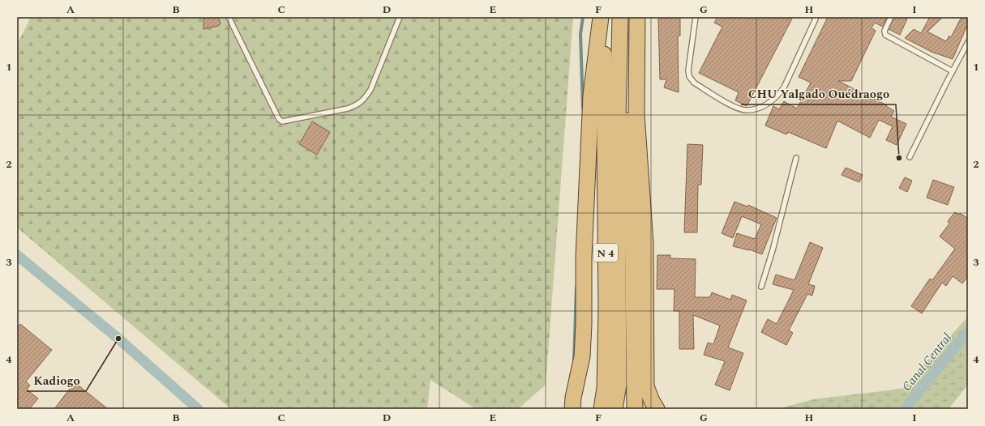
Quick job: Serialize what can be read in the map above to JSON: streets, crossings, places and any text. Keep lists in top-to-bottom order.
{
  "streets": {
    "highway": ["N 4"]
  },
  "water": ["Canal Central"],
  "places": ["CHU Yalgado Ouédraogo", "Kadiogo"],
  "grid": {
    "columns": [
      "A",
      "B",
      "C",
      "D",
      "E",
      "F",
      "G",
      "H",
      "I"
    ],
    "rows": [
      "1",
      "2",
      "3",
      "4"
    ]
  }
}
